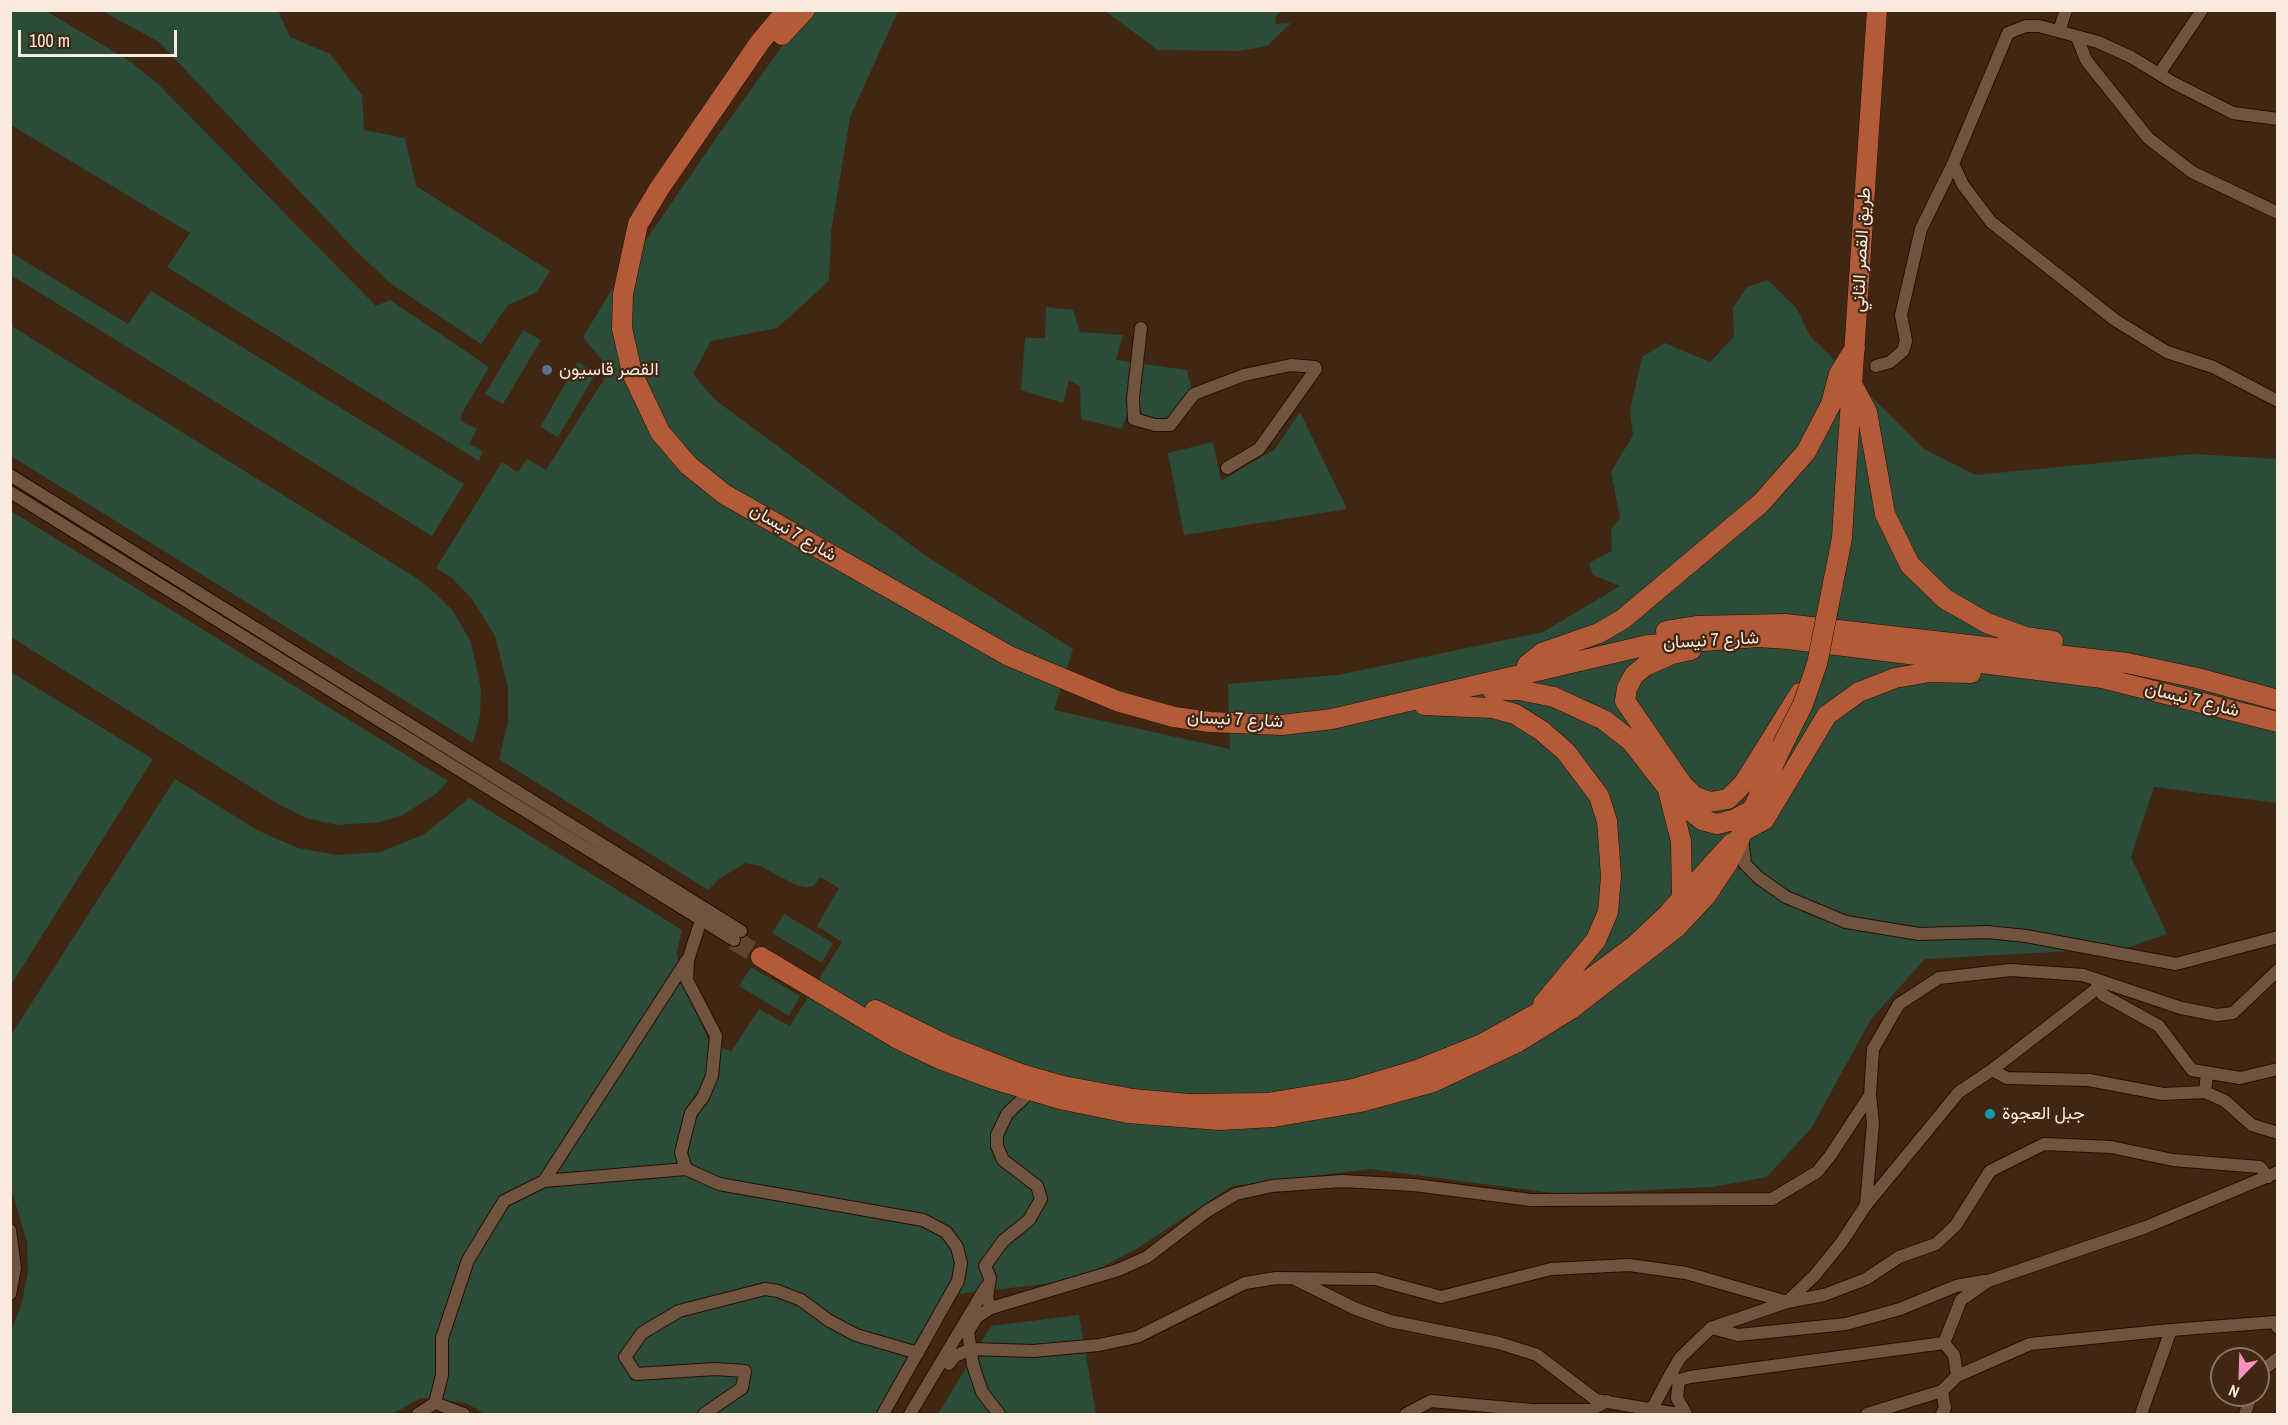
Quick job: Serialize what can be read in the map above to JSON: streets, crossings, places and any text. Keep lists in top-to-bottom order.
{
  "streets": {
    "main road": ["طريق القصر الثاني", "شارع 7 نيسان"]
  },
  "places": ["القصر قاسيون", "جبل العجوة"],
  "scale_bar": "100 m",
  "north": "bottom left"
}
